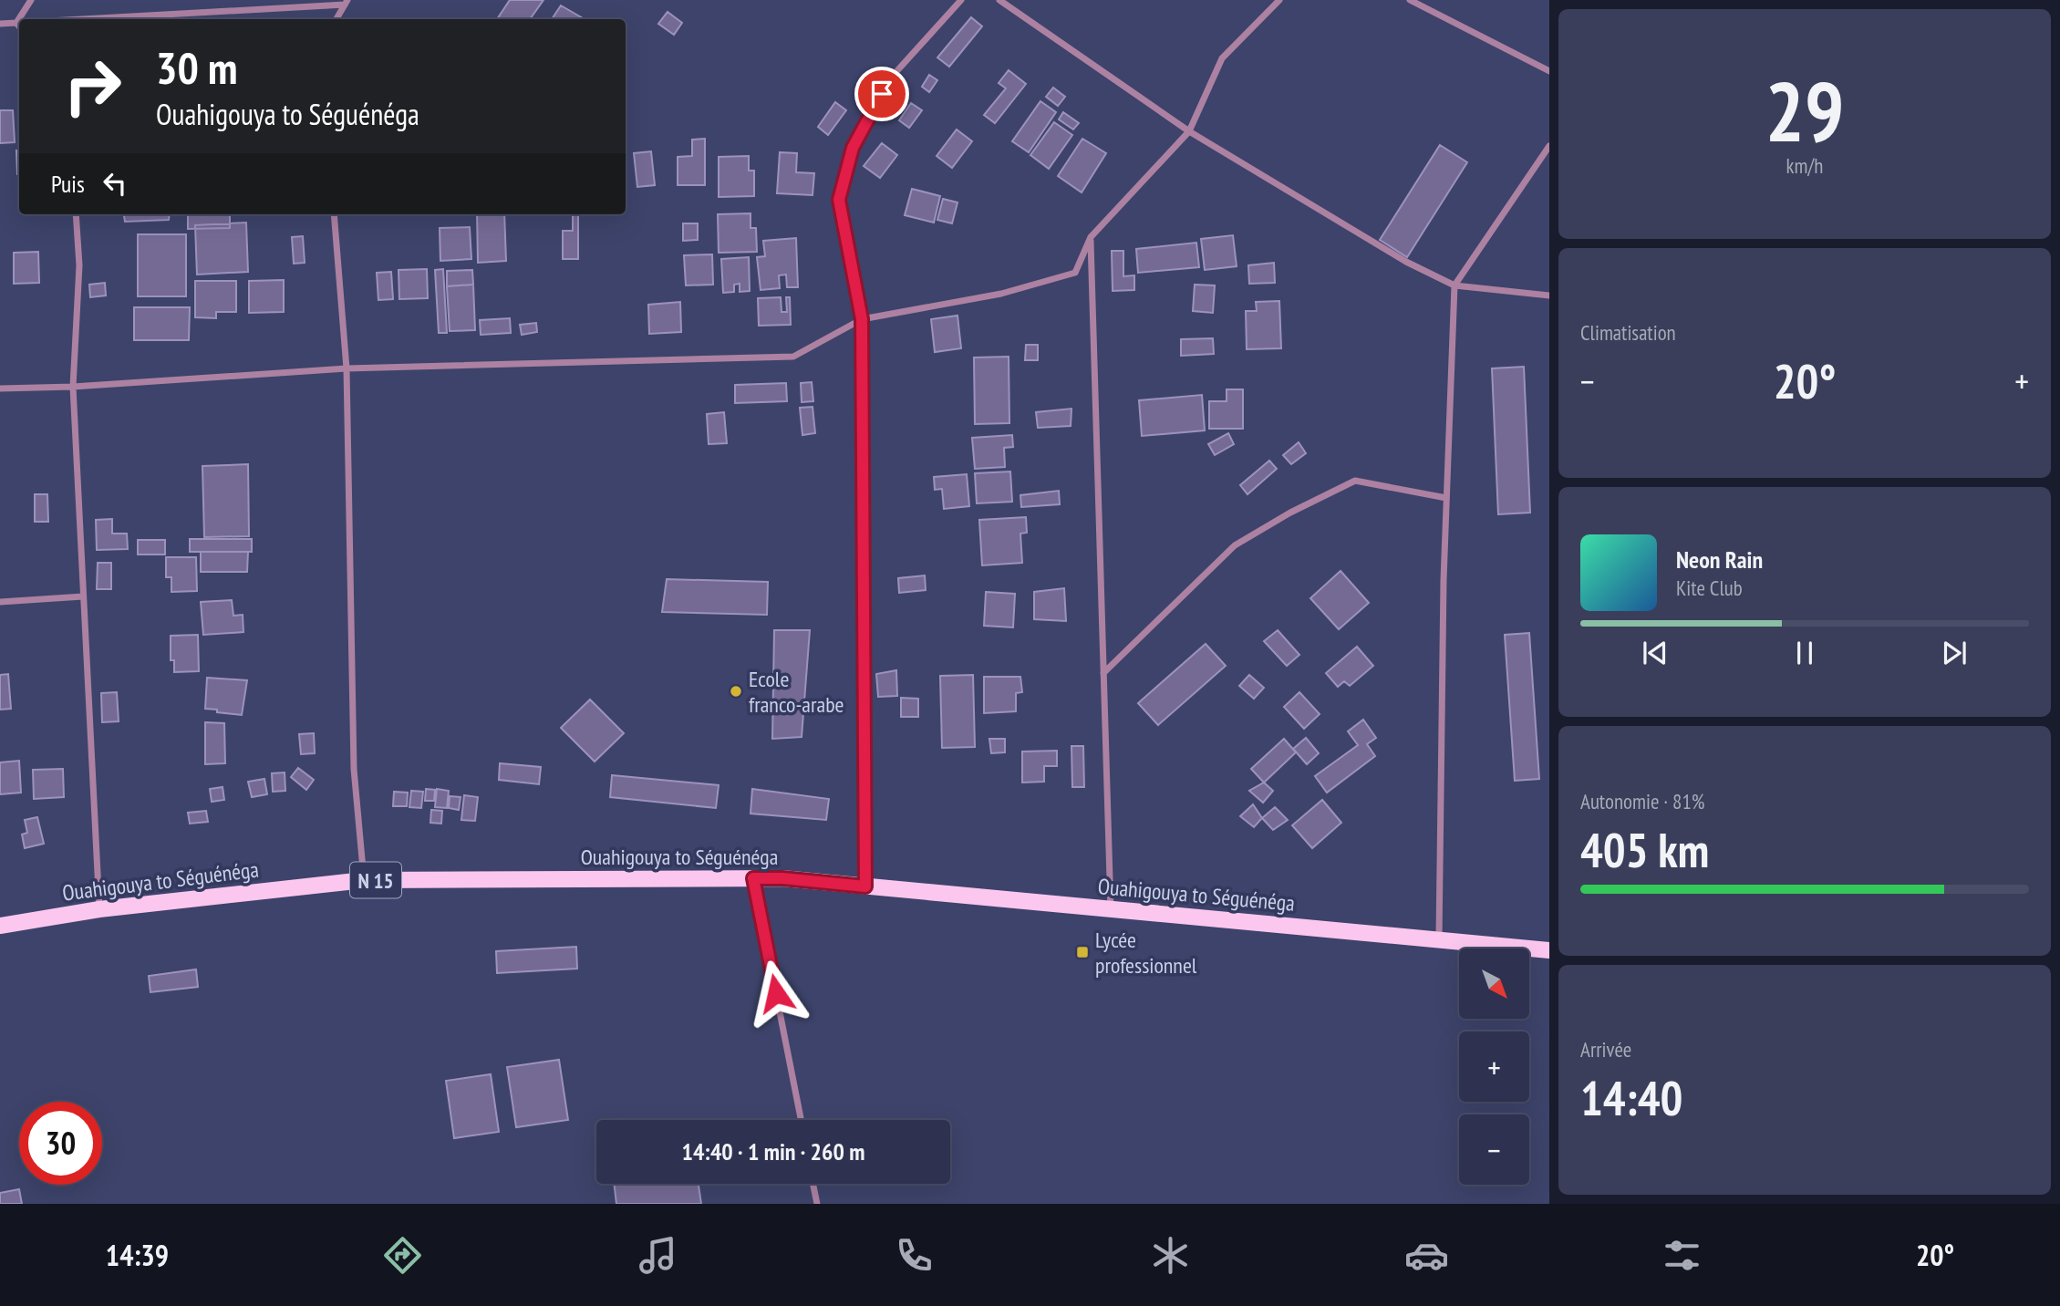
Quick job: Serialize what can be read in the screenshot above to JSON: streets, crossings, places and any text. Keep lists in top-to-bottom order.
{
  "streets": {
    "main road": ["Ouahigouya to Séguénéga", "N 15"]
  },
  "places": {
    "other": ["Ecole franco-arabe"],
    "transit": ["Lycée professionnel"]
  },
  "north": "bottom right",
  "page": {
    "tile": [
      ["29", "km/h"],
      "Climatisation",
      ["Autonomie · 81%", "405 km"],
      ["Arrivée", "14:40"]
    ],
    "turn": ["30 m", "Ouahigouya to Séguénéga"],
    "then": "Puis",
    "heat": ["−", "20°", "+"],
    "song": ["Neon Rain", "Kite Club"],
    "map_buttons": ["+", "−"],
    "limit": "30",
    "trip": "14:40 · 1 min · 260 m",
    "tabs": ["14:39", "20°"]
  }
}
